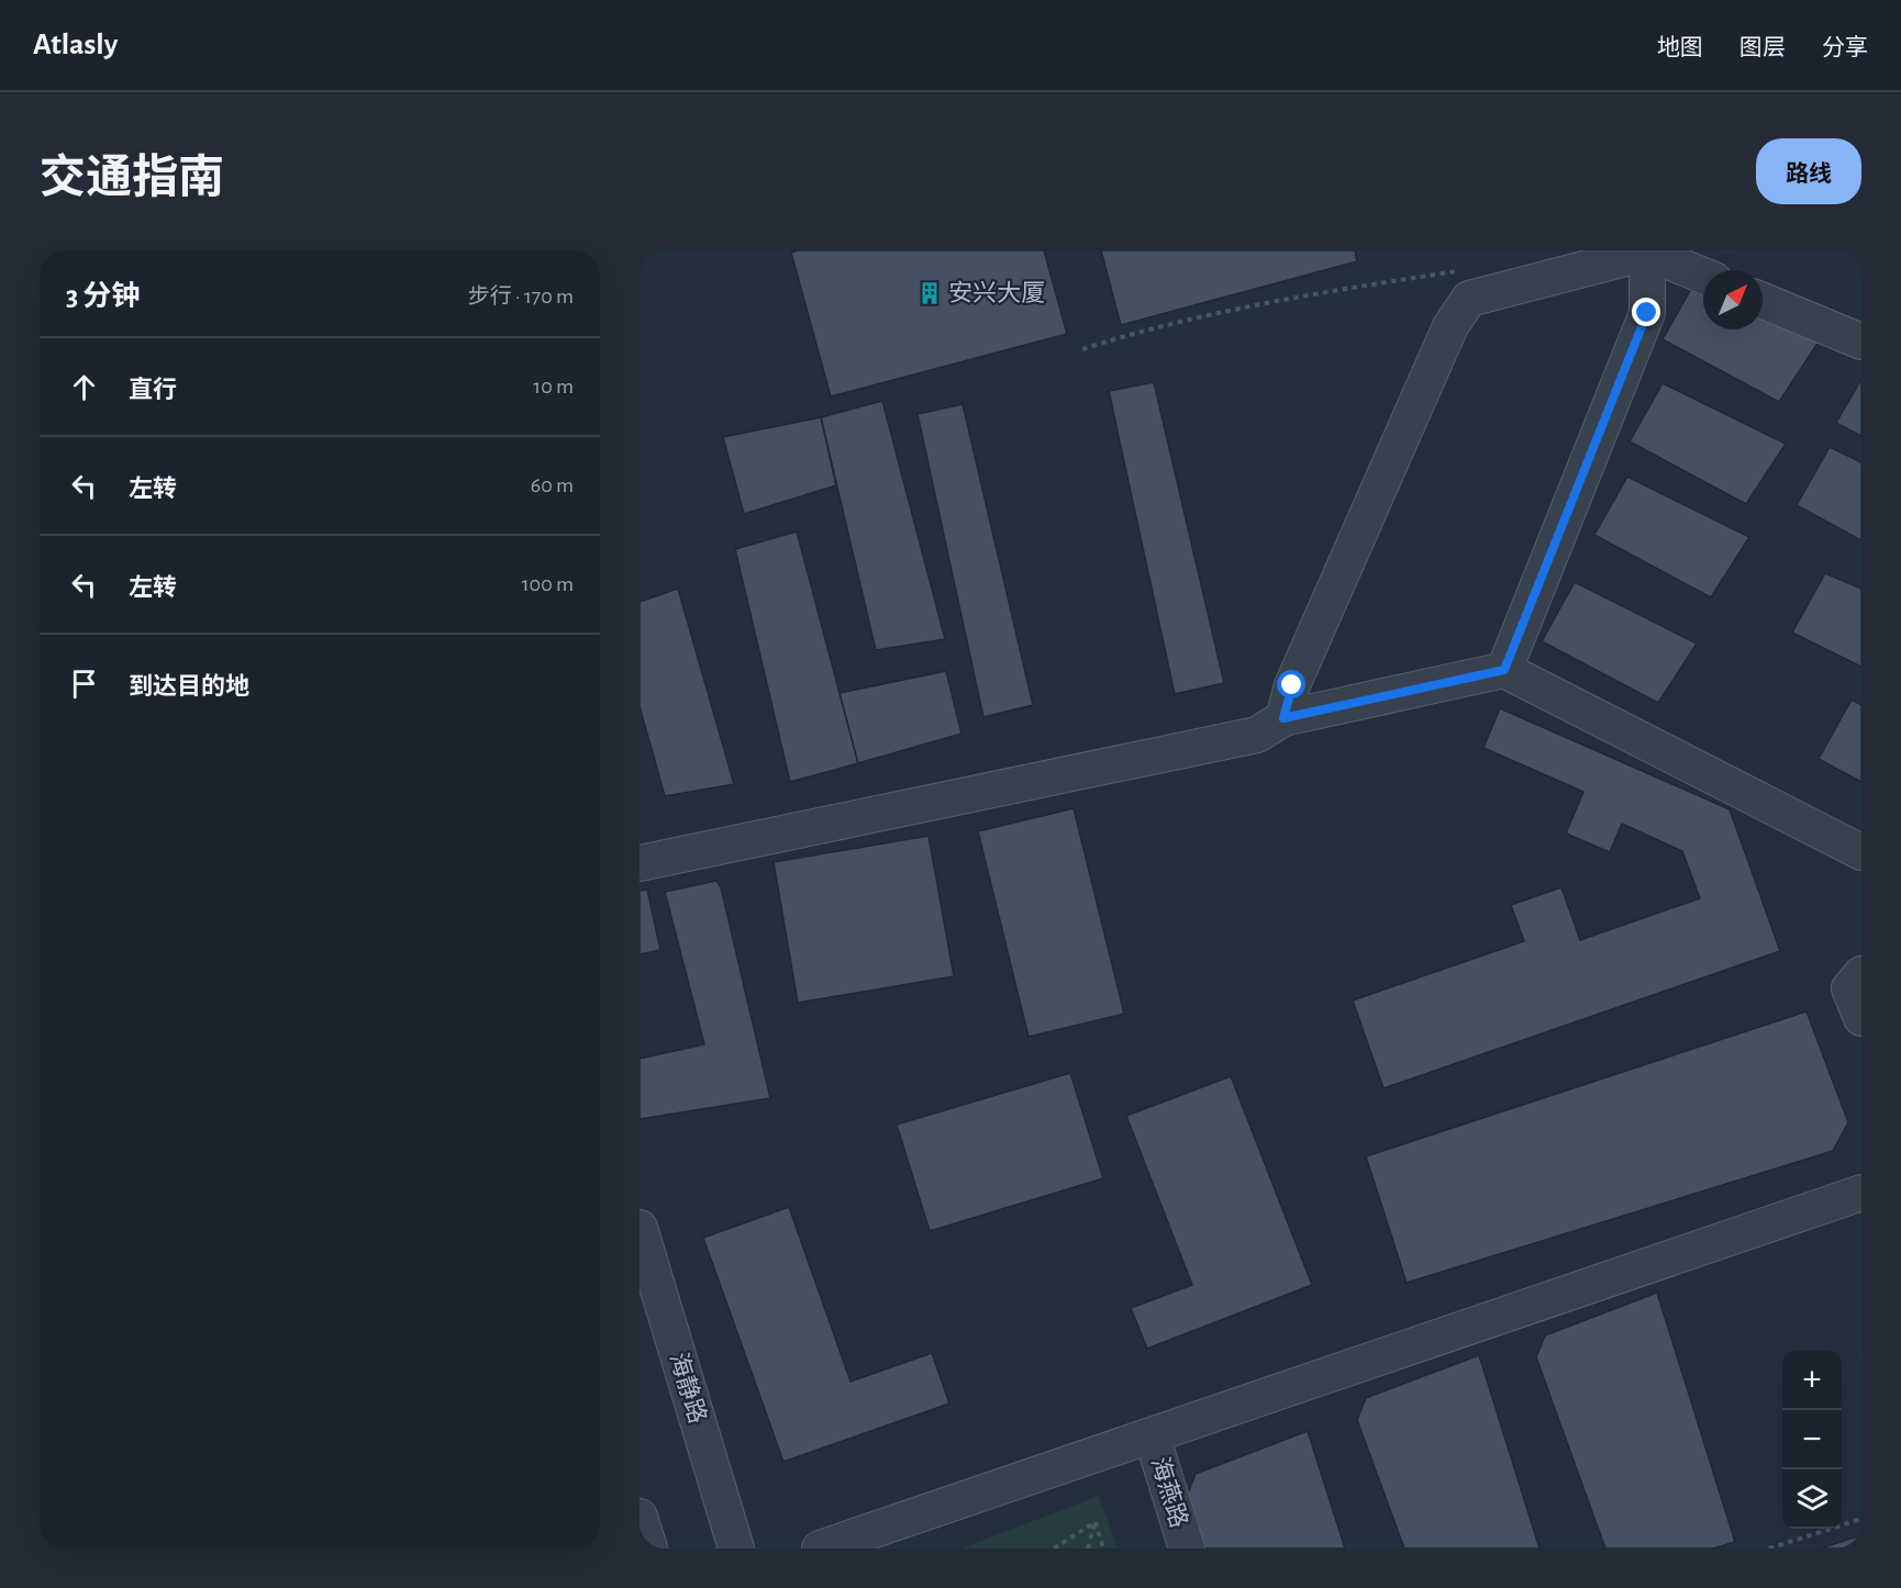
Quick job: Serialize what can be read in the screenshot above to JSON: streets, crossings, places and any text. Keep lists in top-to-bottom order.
{
  "streets": {
    "street": ["海静路", "海燕路"]
  },
  "places": {
    "building": ["安兴大厦"]
  },
  "north": "top right",
  "page": {
    "header": "Atlasly",
    "nav": ["地图", "图层", "分享"],
    "title": "交通指南",
    "buttons": "路线",
    "heading": ["3 分钟", "步行 · 170 m"],
    "list": [
      ["直行", "10 m"],
      ["左转", "60 m"],
      ["左转", "100 m"],
      "到达目的地"
    ],
    "map_buttons": ["+", "−"]
  }
}
